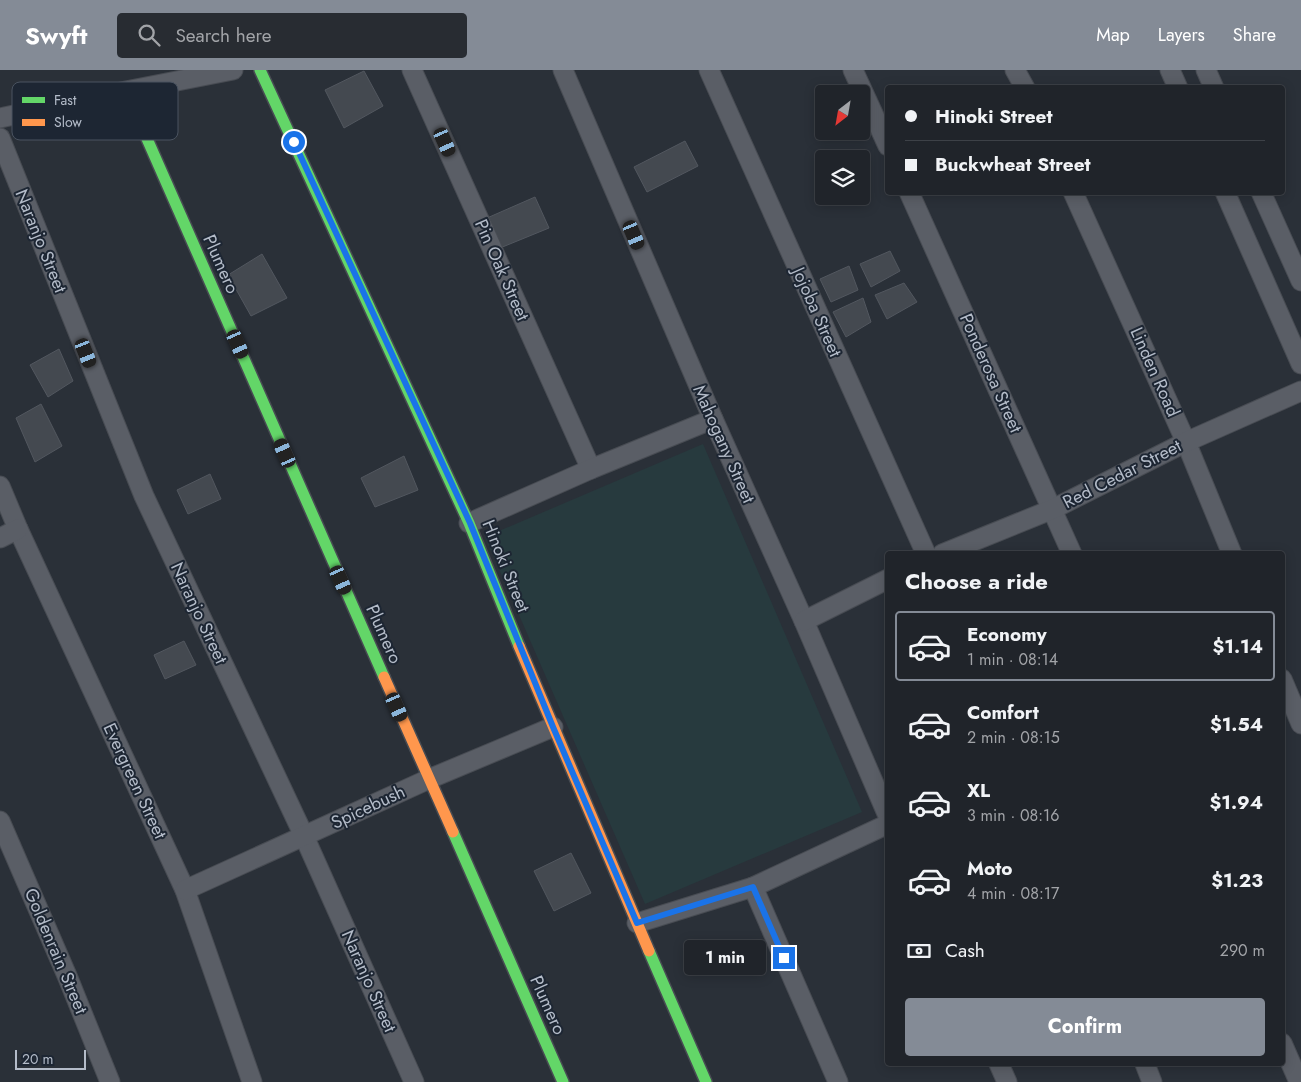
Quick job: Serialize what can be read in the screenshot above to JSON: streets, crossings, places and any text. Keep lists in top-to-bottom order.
{
  "streets": {
    "street": [
      "Naranjo Street",
      "Plumero",
      "Pin Oak Street",
      "Jojoba Street",
      "Linden Road",
      "Ponderosa Street",
      "Mahogany Street",
      "Red Cedar Street",
      "Hinoki Street",
      "Evergreen Street",
      "Spicebush",
      "Goldenrain Street"
    ]
  },
  "crossings": [
    ["Naranjo Street", "Spicebush"],
    ["Plumero", "Spicebush"],
    ["Linden Road", "Red Cedar Street"],
    ["Ponderosa Street", "Red Cedar Street"],
    ["Hinoki Street", "Spicebush"],
    ["Evergreen Street", "Spicebush"]
  ],
  "legend": ["Fast", "Slow"],
  "scale_bar": "20 m",
  "north": "bottom left",
  "page": {
    "header": "Swyft",
    "search": "Search here",
    "nav": ["Map", "Layers", "Share"],
    "banner": ["Hinoki Street", "Buckwheat Street"],
    "heading": "Choose a ride",
    "list": [
      {
        "name": "Economy",
        "note": "1 min · 08:14",
        "value": "$1.14"
      },
      {
        "name": "Comfort",
        "note": "2 min · 08:15",
        "value": "$1.54"
      },
      {
        "name": "XL",
        "note": "3 min · 08:16",
        "value": "$1.94"
      },
      {
        "name": "Moto",
        "note": "4 min · 08:17",
        "value": "$1.23"
      }
    ],
    "pay": ["Cash", "290 m"],
    "bubble": "1 min",
    "buttons": "Confirm",
    "scale": "20 m"
  }
}
